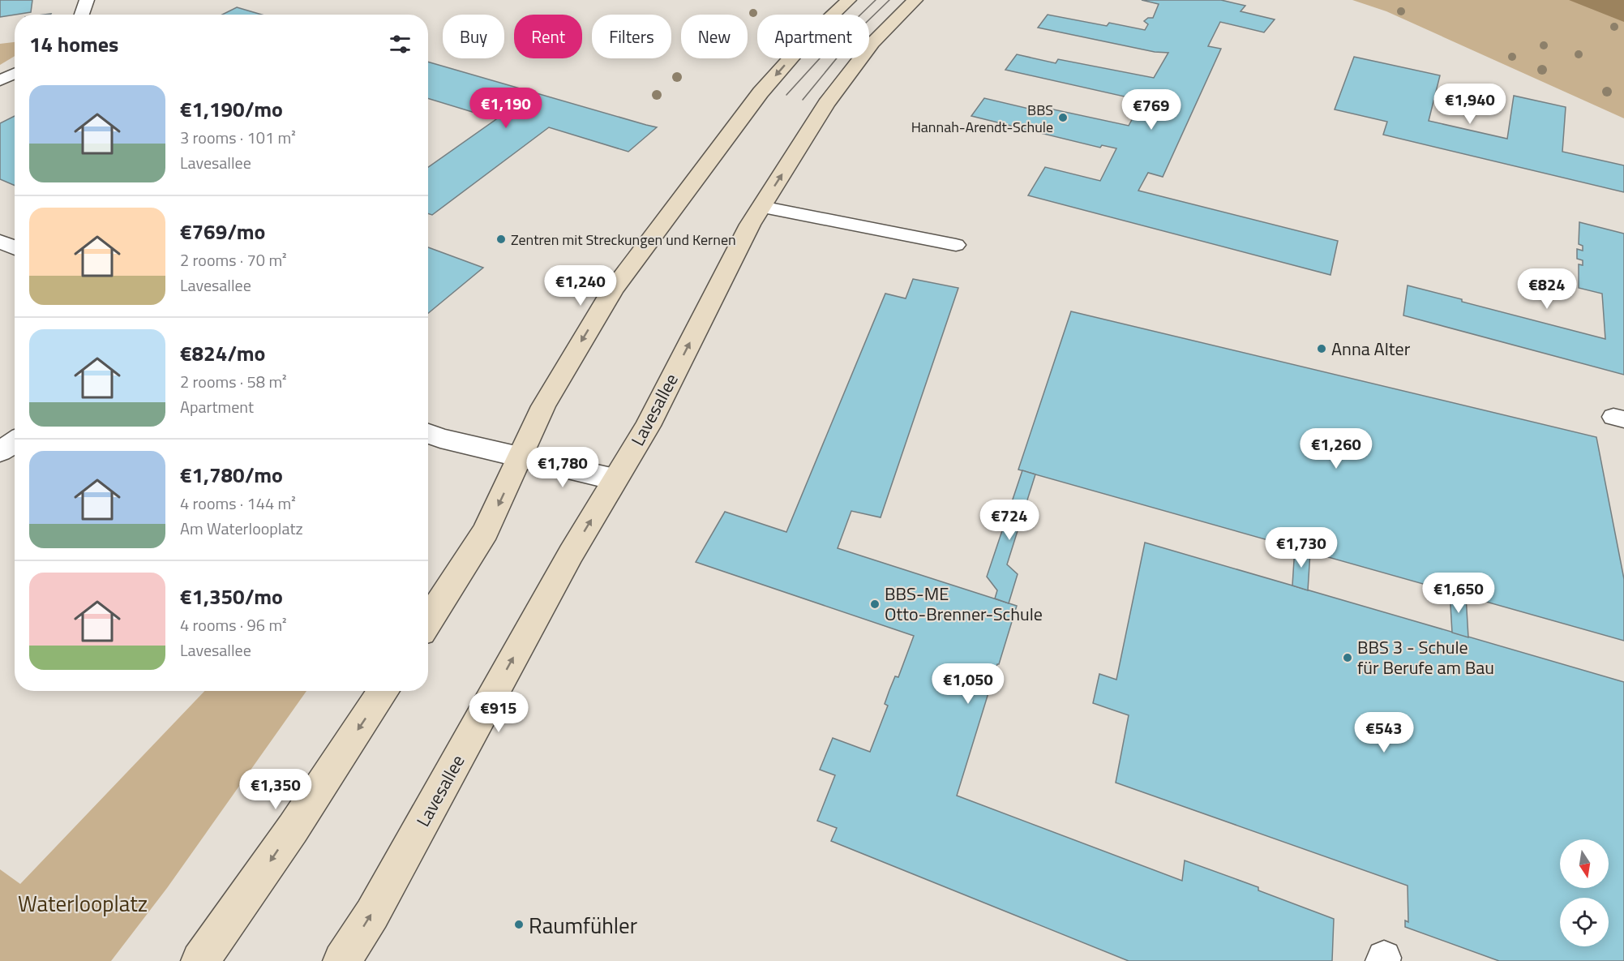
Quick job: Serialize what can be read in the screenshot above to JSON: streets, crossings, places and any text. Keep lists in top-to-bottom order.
{
  "streets": {
    "main road": ["Lavesallee"]
  },
  "parks": ["Waterlooplatz"],
  "places": [
    "BBS Hannah-Arendt-Schule",
    "Zentren mit Streckungen und Kernen",
    "Anna Alter",
    "BBS-ME Otto-Brenner-Schule",
    "BBS 3 - Schule für Berufe am Bau",
    "Raumfühler"
  ],
  "north": "bottom",
  "page": {
    "chip": [
      "Buy",
      "Rent",
      "Filters",
      "New",
      "Apartment"
    ],
    "heading": "14 homes",
    "list": [
      {
        "name": "€1,190/mo",
        "note": "3 rooms · 101 m² · Lavesallee"
      },
      {
        "name": "€769/mo",
        "note": "2 rooms · 70 m² · Lavesallee"
      },
      {
        "name": "€824/mo",
        "note": "2 rooms · 58 m² · Apartment"
      },
      {
        "name": "€1,780/mo",
        "note": "4 rooms · 144 m² · Am Waterlooplatz"
      },
      {
        "name": "€1,350/mo",
        "note": "4 rooms · 96 m² · Lavesallee"
      }
    ],
    "price": [
      "€1,940",
      "€1,190",
      "€769",
      "€1,240",
      "€824",
      "€1,260",
      "€1,780",
      "€724",
      "€1,730",
      "€1,650",
      "€1,050",
      "€915",
      "€543",
      "€1,350"
    ]
  }
}
